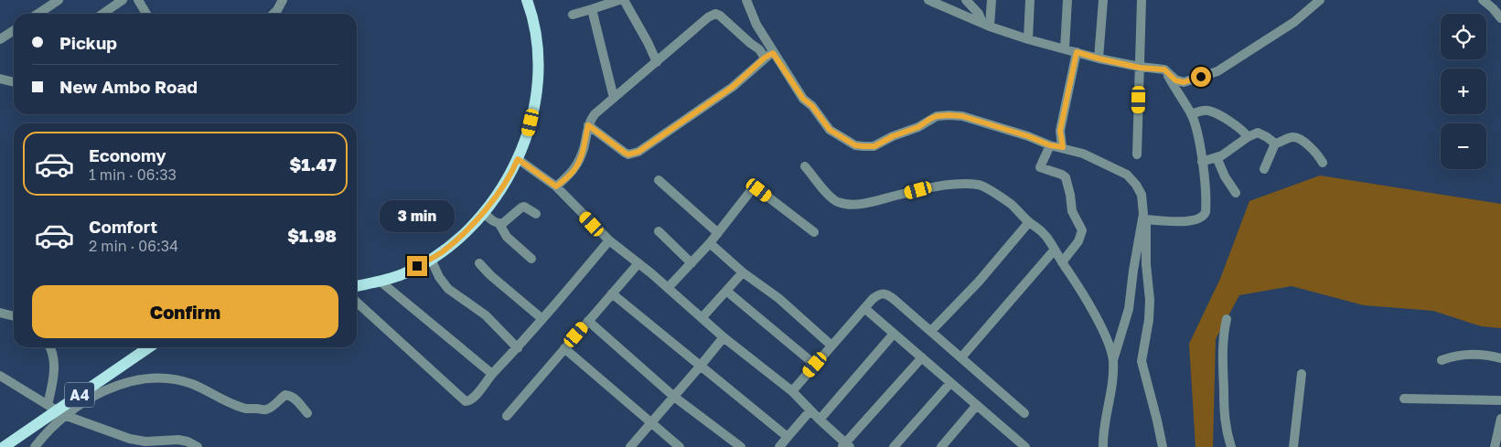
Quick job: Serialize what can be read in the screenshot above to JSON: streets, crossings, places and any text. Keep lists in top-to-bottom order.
{
  "streets": {
    "main road": ["A4"]
  },
  "page": {
    "map_buttons": ["+", "−"],
    "banner": ["Pickup", "New Ambo Road"],
    "list": [
      {
        "name": "Economy",
        "note": "1 min · 06:33",
        "value": "$1.47"
      },
      {
        "name": "Comfort",
        "note": "2 min · 06:34",
        "value": "$1.98"
      }
    ],
    "bubble": "3 min",
    "buttons": "Confirm"
  }
}
